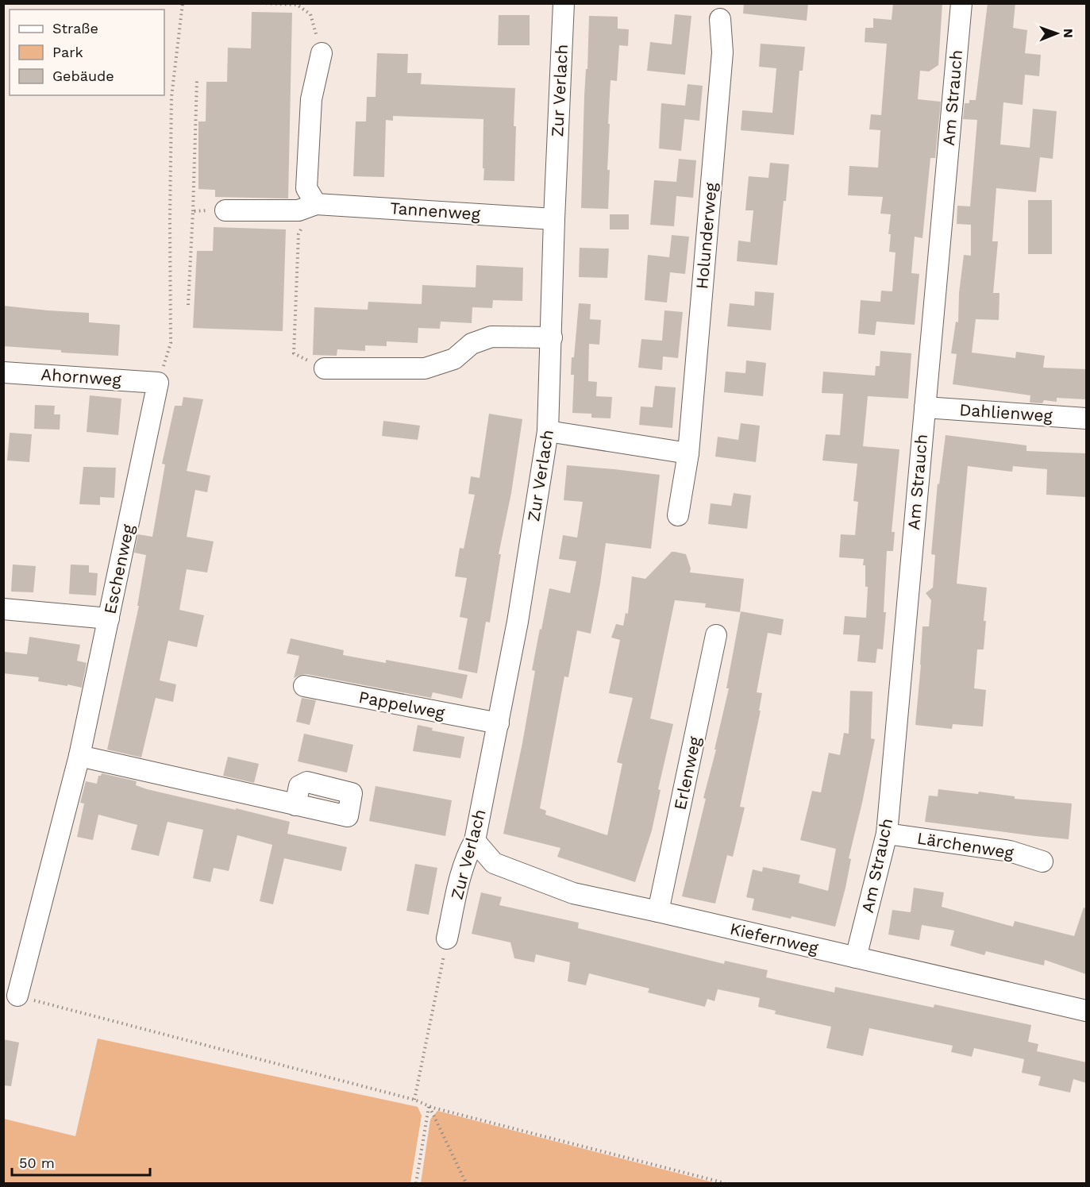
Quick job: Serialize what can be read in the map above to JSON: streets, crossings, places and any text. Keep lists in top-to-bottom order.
{
  "streets": {
    "street": [
      "Zur Verlach",
      "Am Strauch",
      "Tannenweg",
      "Holunderweg",
      "Ahornweg",
      "Dahlienweg",
      "Eschenweg",
      "Pappelweg",
      "Erlenweg",
      "Lärchenweg",
      "Kiefernweg"
    ]
  },
  "crossings": [
    ["Zur Verlach", "Tannenweg"],
    ["Zur Verlach", "Pappelweg"],
    ["Zur Verlach", "Kiefernweg"],
    ["Am Strauch", "Dahlienweg"],
    ["Am Strauch", "Lärchenweg"],
    ["Am Strauch", "Kiefernweg"],
    ["Ahornweg", "Eschenweg"],
    ["Erlenweg", "Kiefernweg"]
  ],
  "legend": ["Straße", "Park", "Gebäude"],
  "scale_bar": "50 m",
  "north": "right"
}
